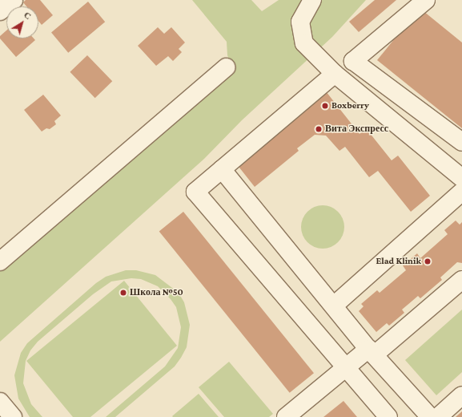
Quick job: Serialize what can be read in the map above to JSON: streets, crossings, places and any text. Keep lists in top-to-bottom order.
{
  "places": [
    "Boxberry",
    "Вита Экспресс",
    "Elad Klinik",
    "Школа №50"
  ],
  "north": "top right"
}
